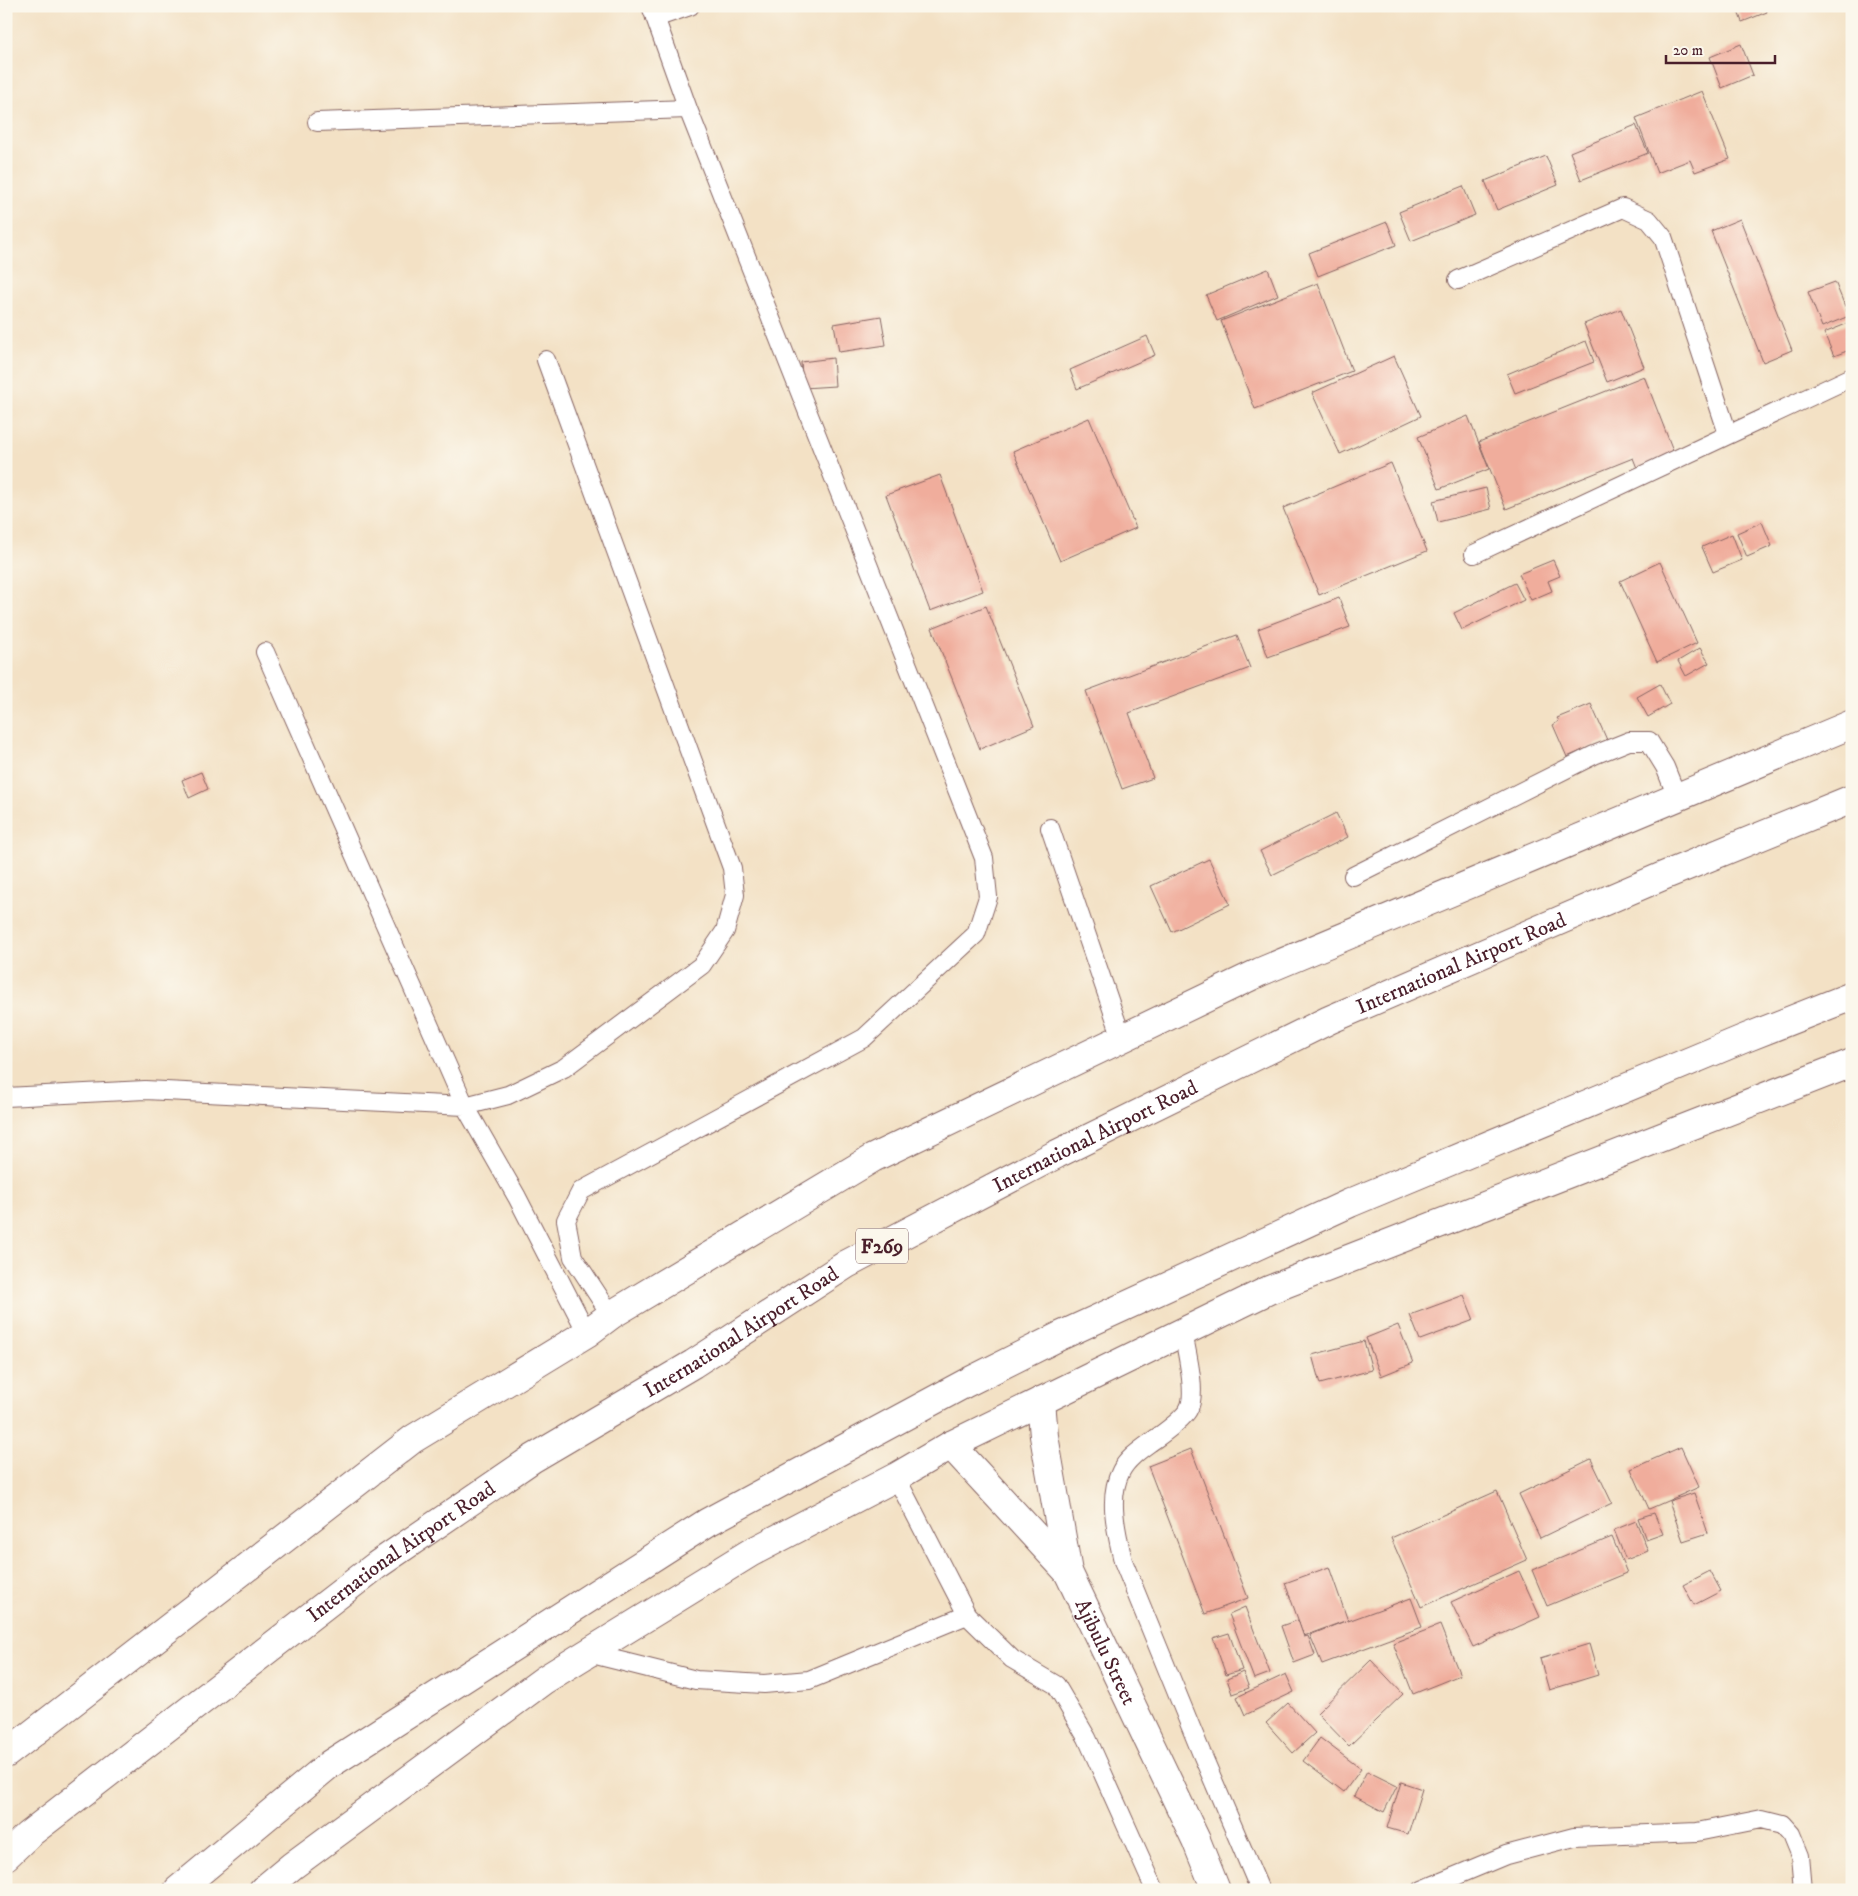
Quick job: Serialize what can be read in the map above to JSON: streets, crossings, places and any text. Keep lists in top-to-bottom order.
{
  "streets": {
    "main road": ["International Airport Road", "F269", "Ajibulu Street"]
  },
  "scale_bar": "20 m"
}
